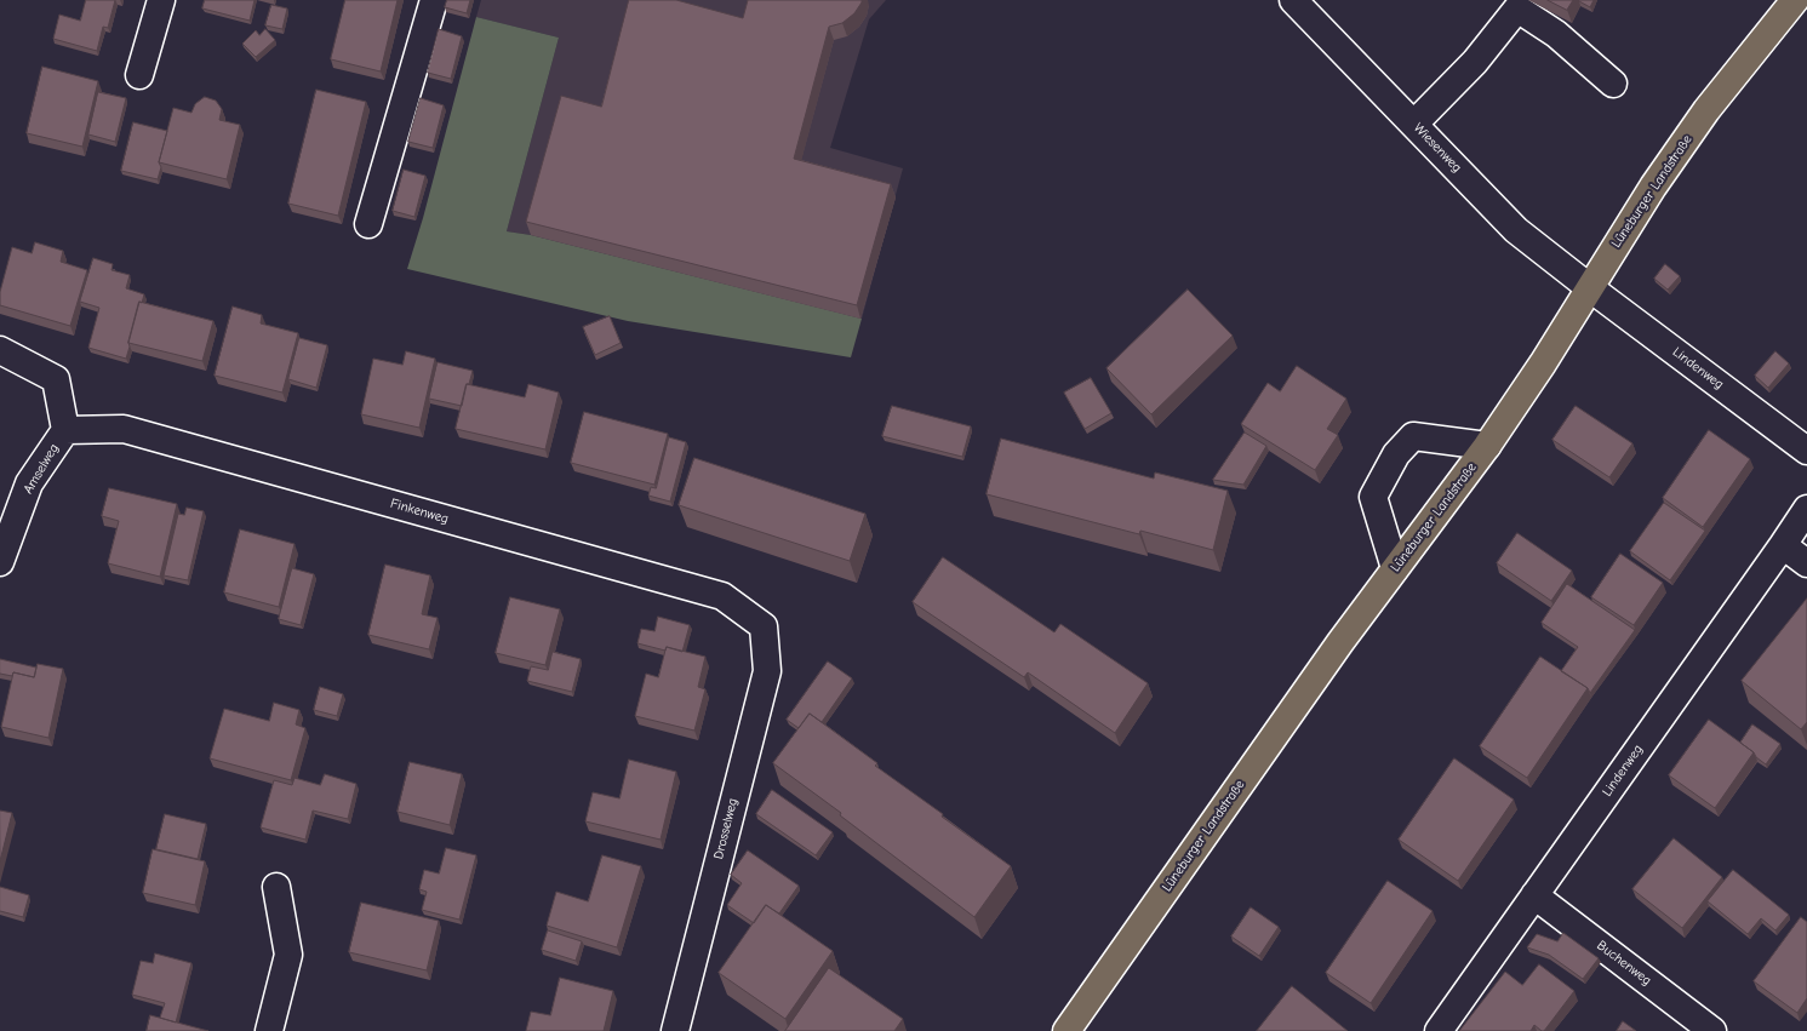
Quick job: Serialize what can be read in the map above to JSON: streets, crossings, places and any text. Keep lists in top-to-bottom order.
{
  "streets": {
    "main road": ["Lüneburger Landstraße"],
    "street": [
      "Wiesenweg",
      "Lindenweg",
      "Amselweg",
      "Finkenweg",
      "Drosselweg",
      "Buchenweg"
    ]
  },
  "crossings": [
    ["Wiesenweg", "Lüneburger Landstraße"],
    ["Wiesenweg", "Lindenweg"],
    ["Lüneburger Landstraße", "Lindenweg"],
    ["Lindenweg", "Buchenweg"],
    ["Amselweg", "Finkenweg"],
    ["Finkenweg", "Drosselweg"]
  ]
}
